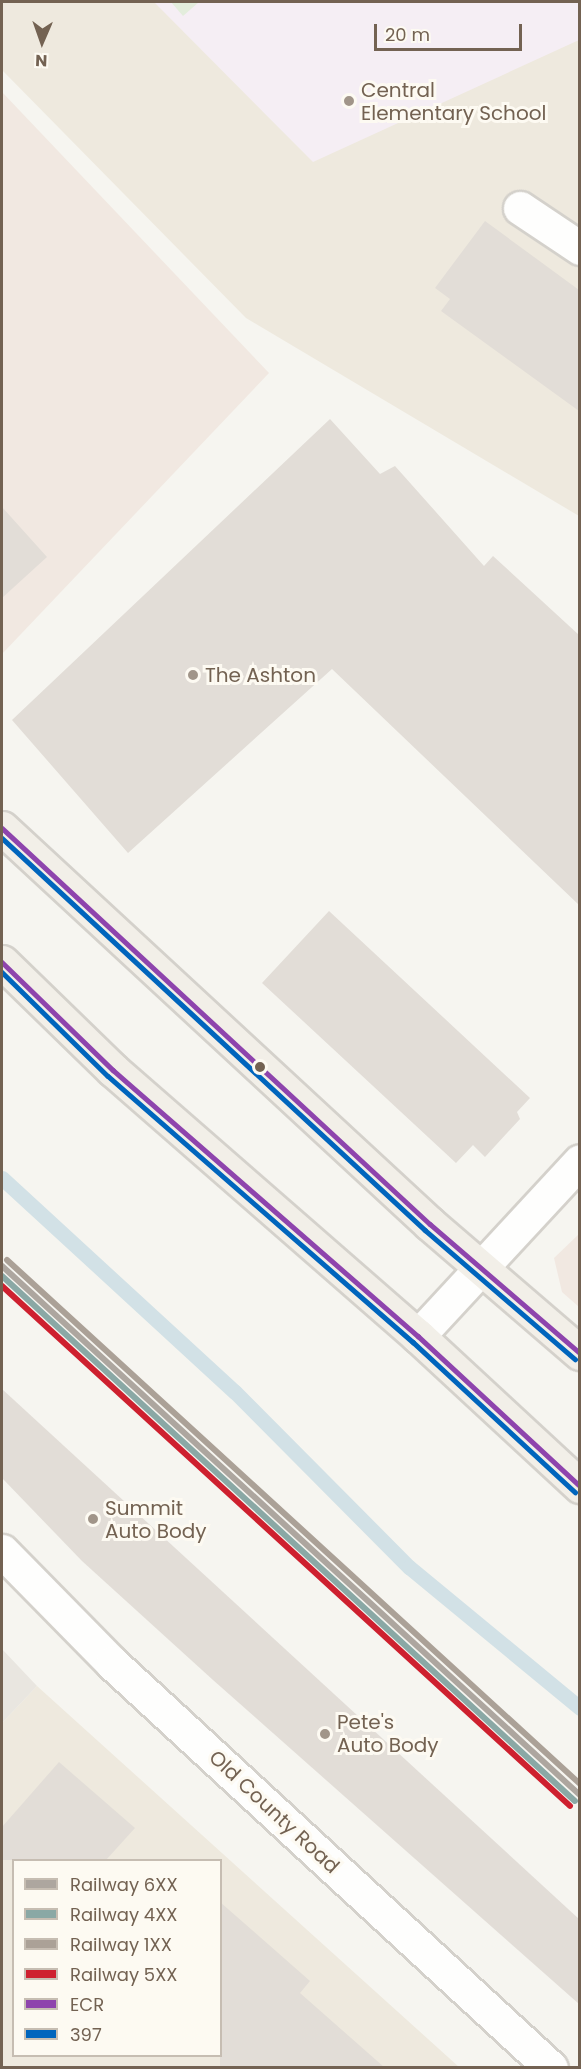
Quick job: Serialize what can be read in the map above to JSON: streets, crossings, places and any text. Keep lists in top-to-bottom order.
{
  "streets": {
    "street": ["Old County Road"]
  },
  "places": [
    "Central Elementary School",
    "The Ashton",
    "Summit Auto Body",
    "Pete's Auto Body"
  ],
  "lines": [
    "transit line ECR",
    "transit line 397",
    "rail line 1XX",
    "rail line 6XX",
    "rail line 4XX",
    "rail line 5XX"
  ],
  "legend": [
    "Railway 6XX",
    "Railway 4XX",
    "Railway 1XX",
    "Railway 5XX",
    "ECR",
    "397"
  ],
  "scale_bar": "20 m",
  "north": "bottom"
}
